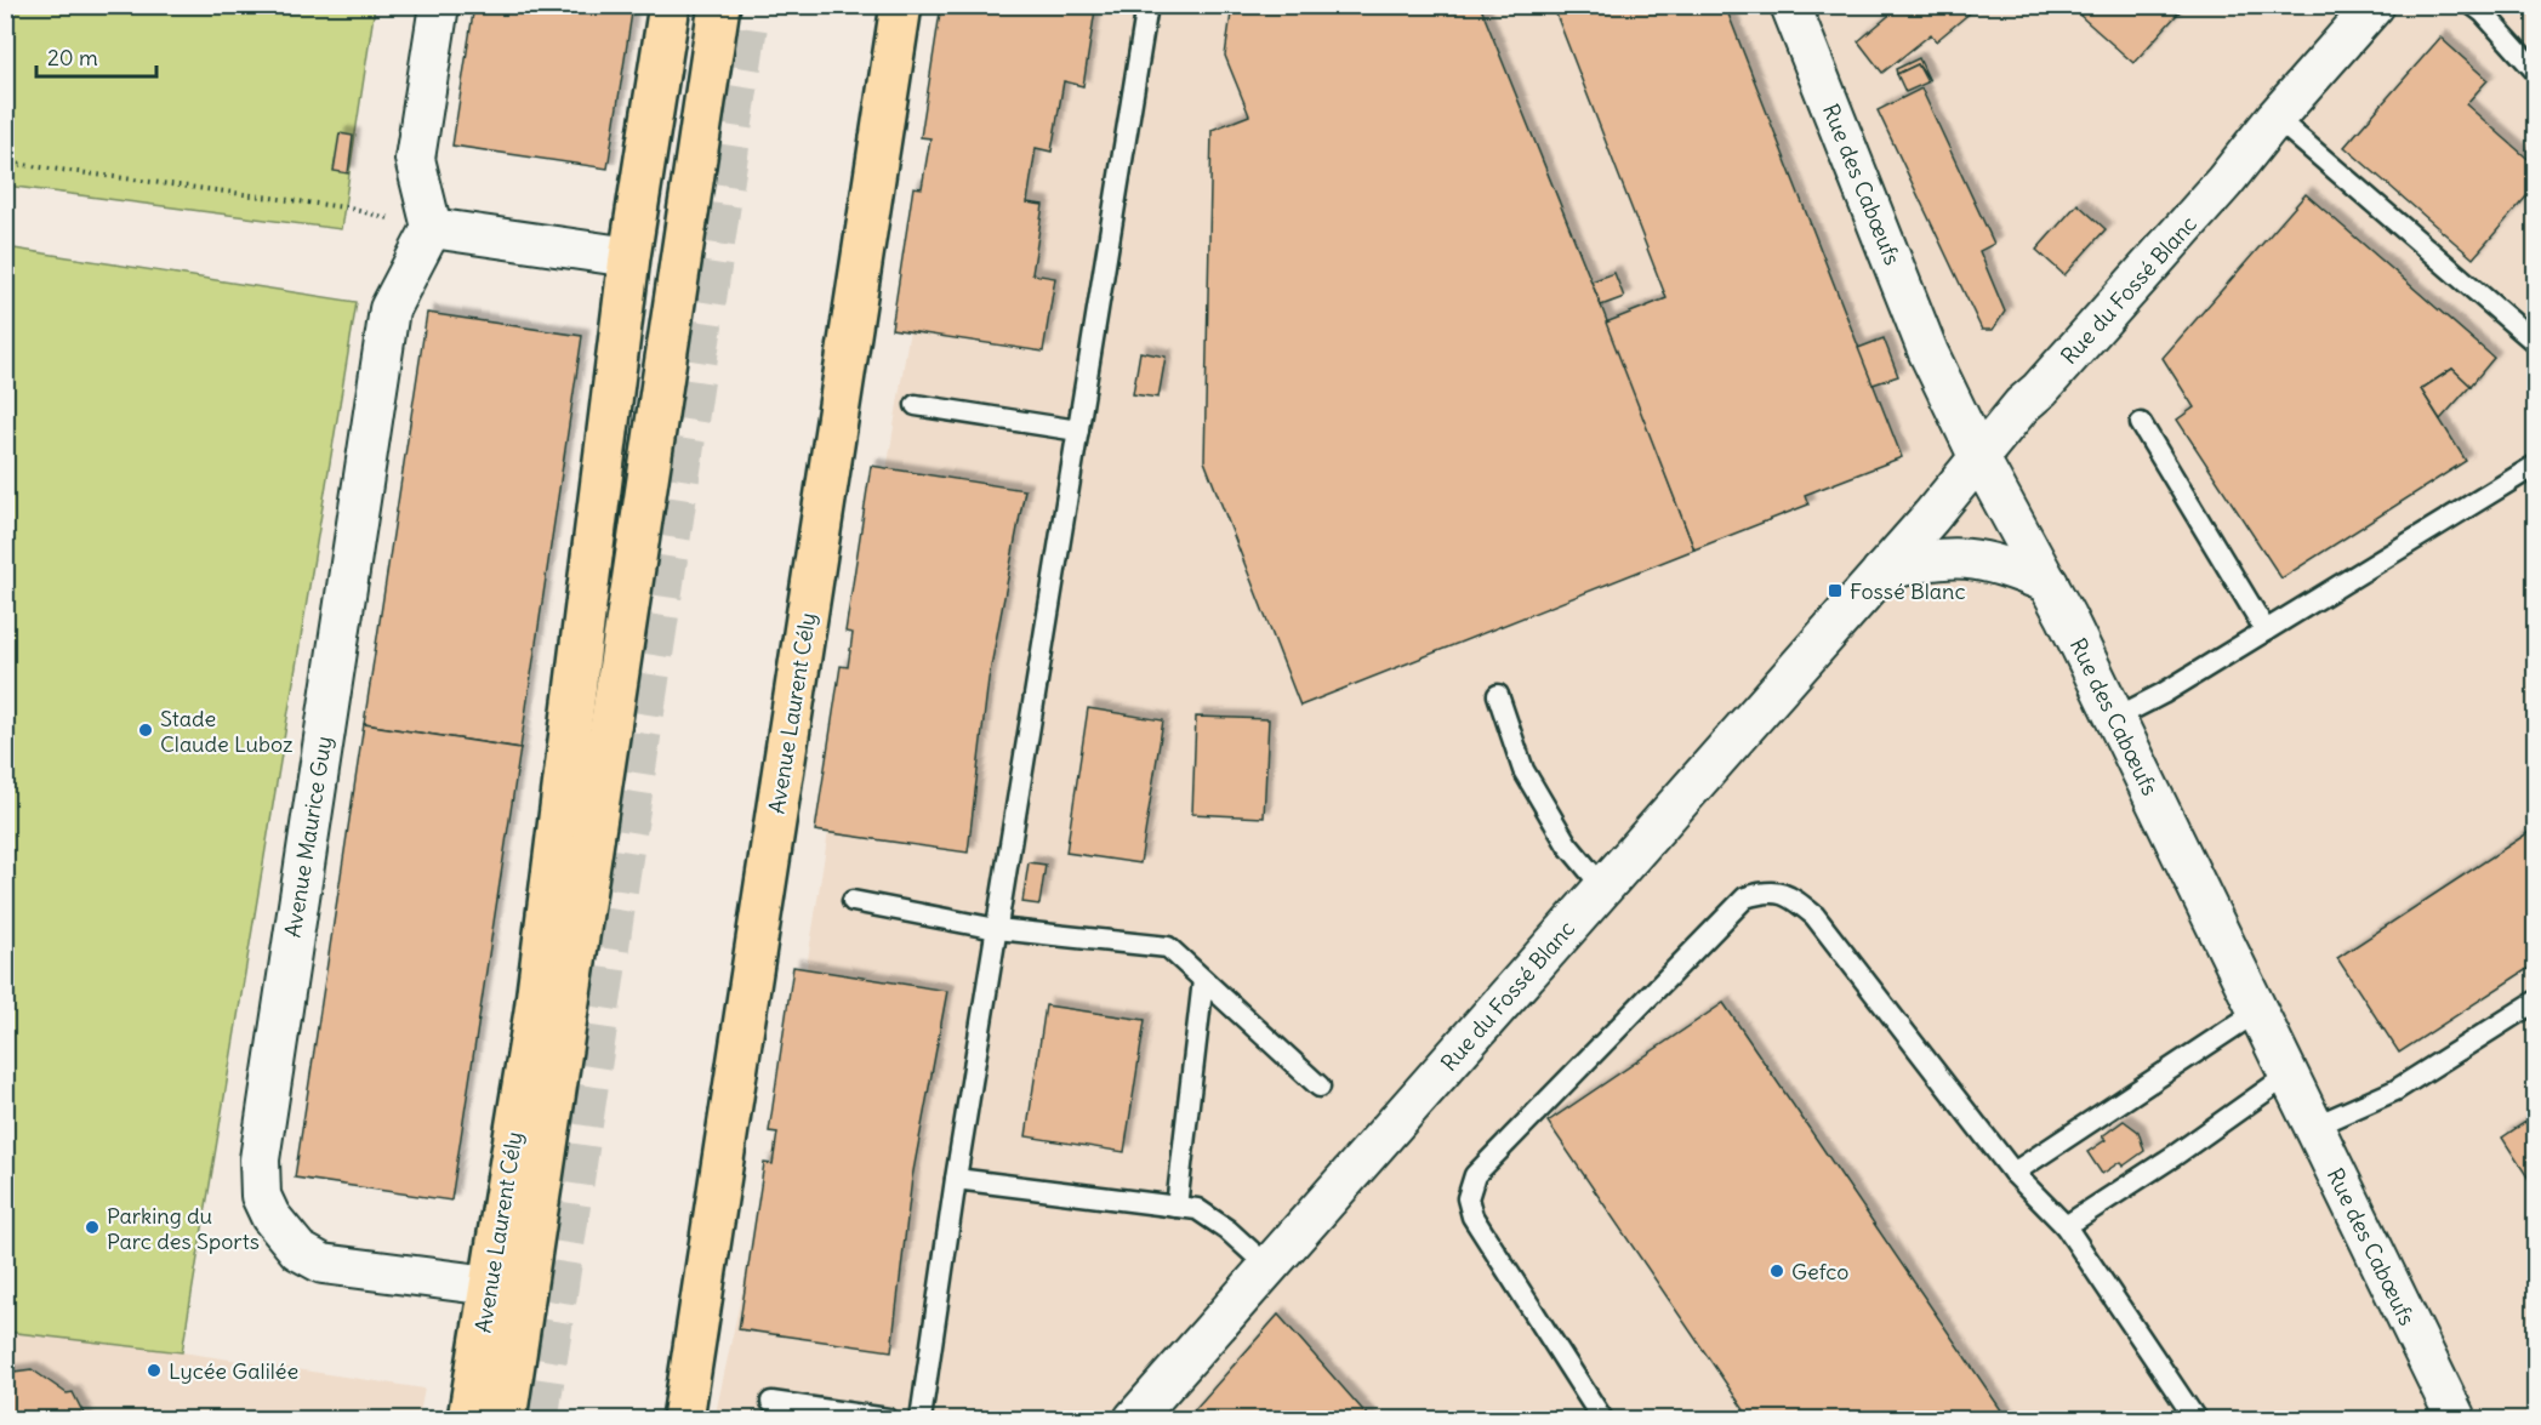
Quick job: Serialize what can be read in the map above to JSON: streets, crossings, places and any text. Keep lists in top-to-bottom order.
{
  "streets": {
    "main road": ["Avenue Laurent Cély"],
    "street": ["Rue des Cabœufs", "Rue du Fossé Blanc", "Avenue Maurice Guy"]
  },
  "crossings": [
    ["Rue des Cabœufs", "Rue du Fossé Blanc"],
    ["Avenue Laurent Cély", "Avenue Maurice Guy"]
  ],
  "places": {
    "transit": ["Fossé Blanc"],
    "other": [
      "Stade Claude Luboz",
      "Parking du Parc des Sports",
      "Gefco",
      "Lycée Galilée"
    ]
  },
  "scale_bar": "20 m"
}
